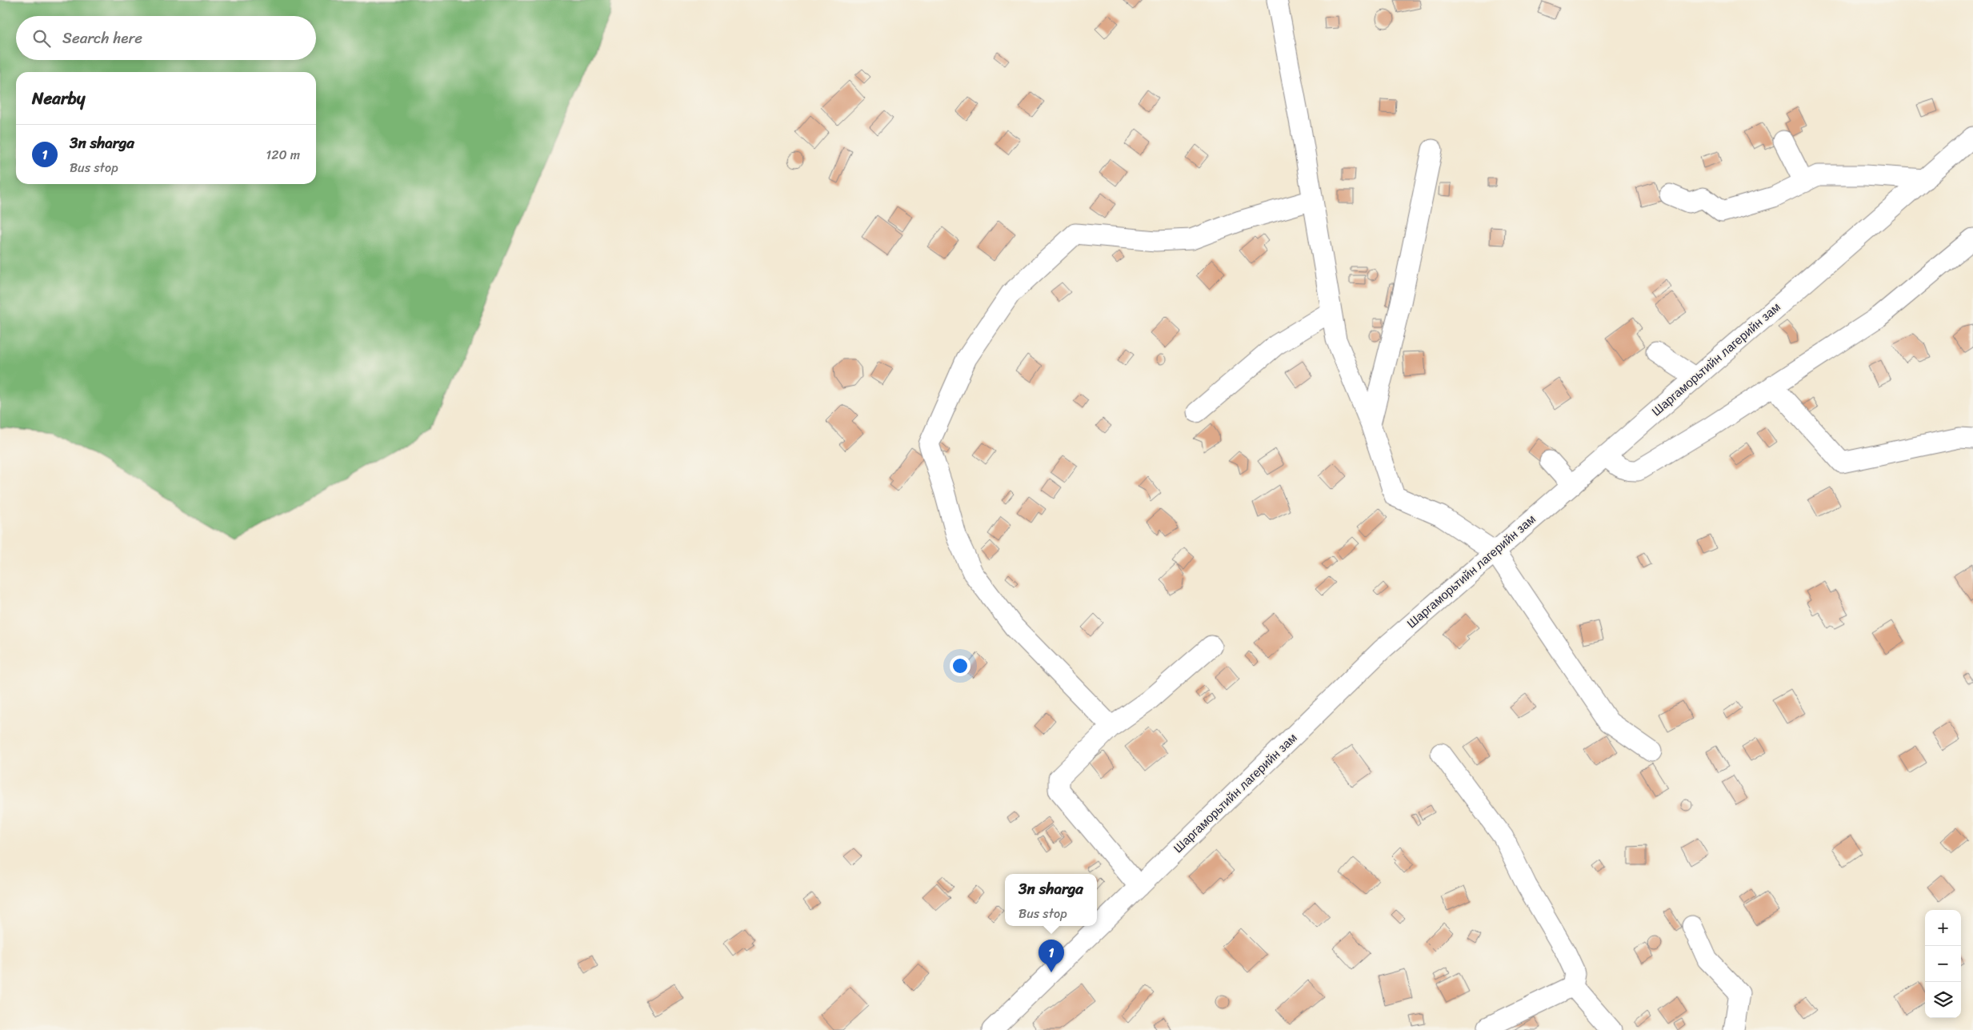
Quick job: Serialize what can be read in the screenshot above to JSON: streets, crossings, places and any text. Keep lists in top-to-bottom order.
{
  "streets": {
    "street": ["Шаргаморьтийн лагерийн зам"]
  },
  "page": {
    "search": "Search here",
    "heading": "Nearby",
    "list": [
      {
        "mark": "1",
        "name": "3n sharga",
        "note": "Bus stop",
        "value": "120 m"
      }
    ],
    "popup": ["3n sharga", "Bus stop"],
    "map_buttons": ["+", "−"],
    "pins": "1"
  }
}
